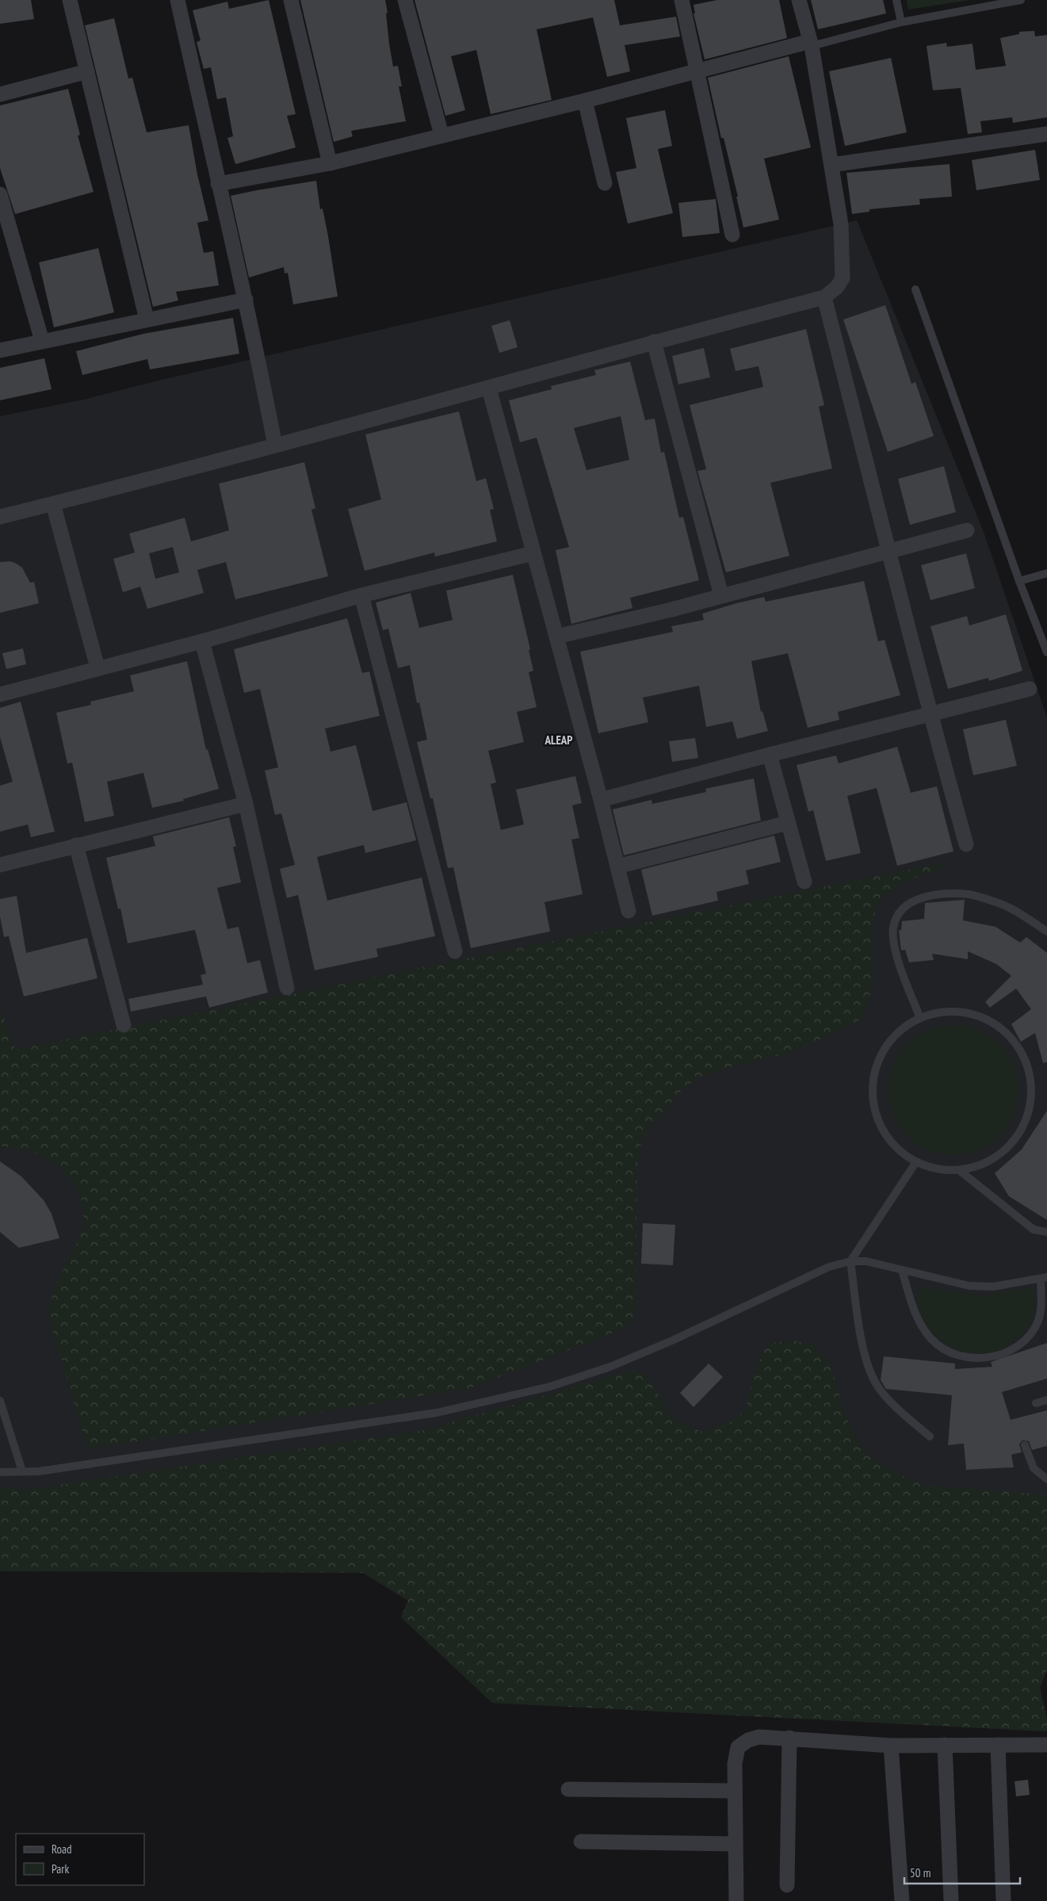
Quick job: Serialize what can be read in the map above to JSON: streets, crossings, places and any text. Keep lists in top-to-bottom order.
{
  "districts": ["ALEAP"],
  "legend": ["Road", "Park"],
  "scale_bar": "50 m"
}
